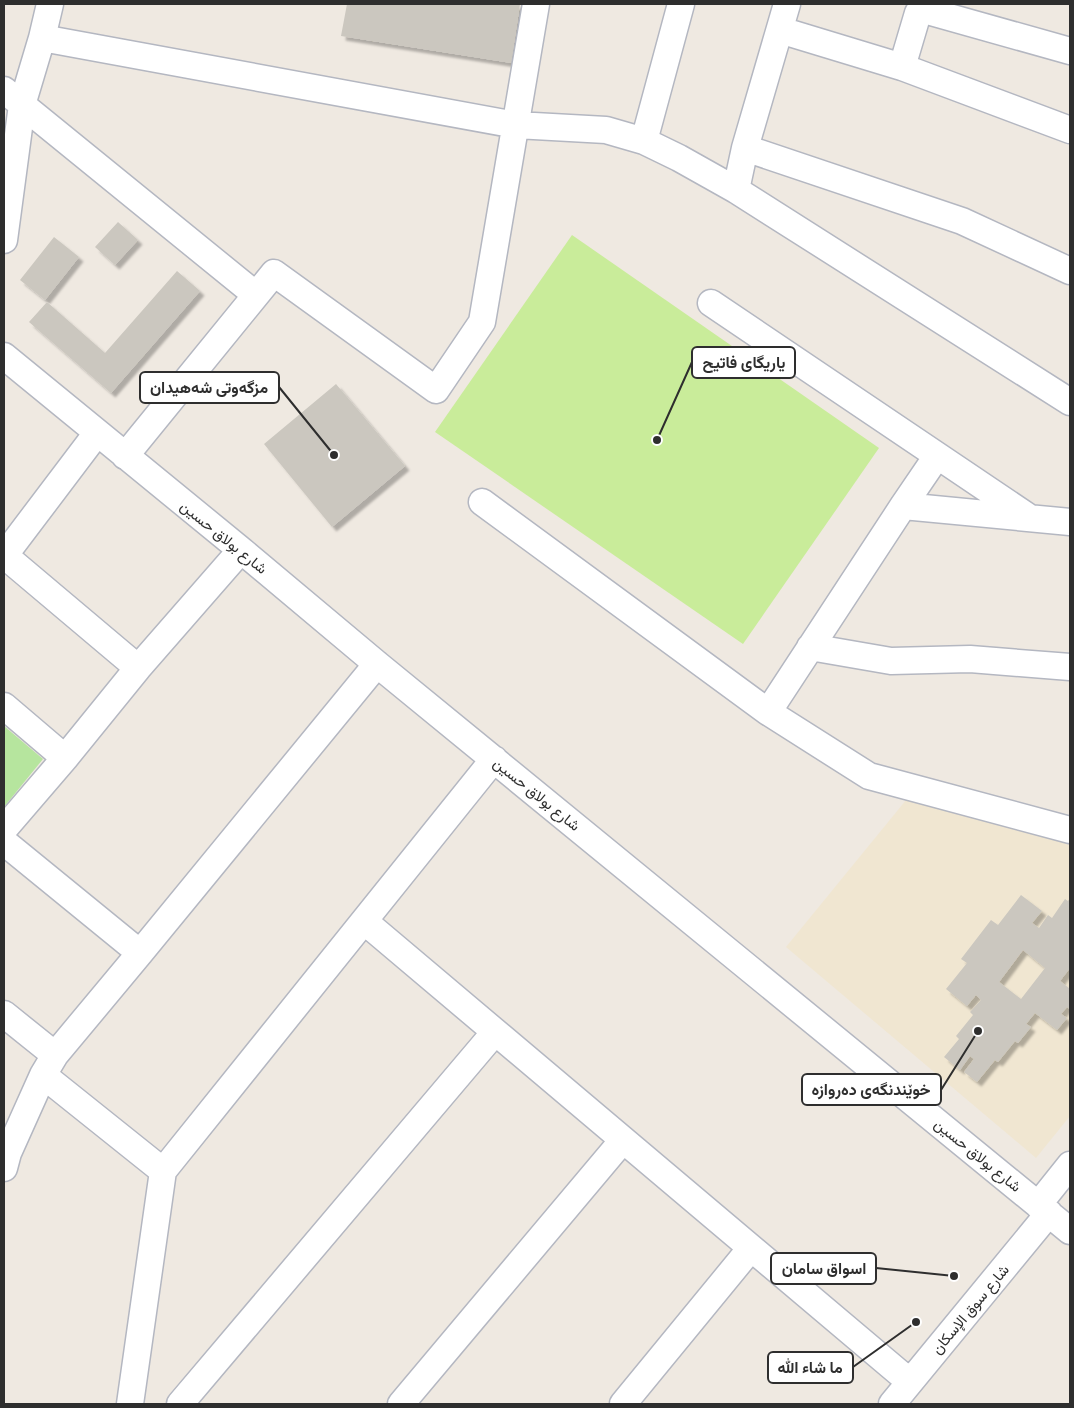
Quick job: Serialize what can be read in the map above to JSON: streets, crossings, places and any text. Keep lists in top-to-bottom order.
{
  "streets": {
    "street": ["شارع بولاق حسين", "شارع سوق الإسكان"]
  },
  "crossings": [
    ["شارع بولاق حسين", "شارع سوق الإسكان"]
  ],
  "places": [
    "یاریگای فاتیح",
    "مزگەوتی شەهیدان",
    "خوێندنگەی دەروازە",
    "اسواق سامان",
    "ما شاء الله"
  ]
}
